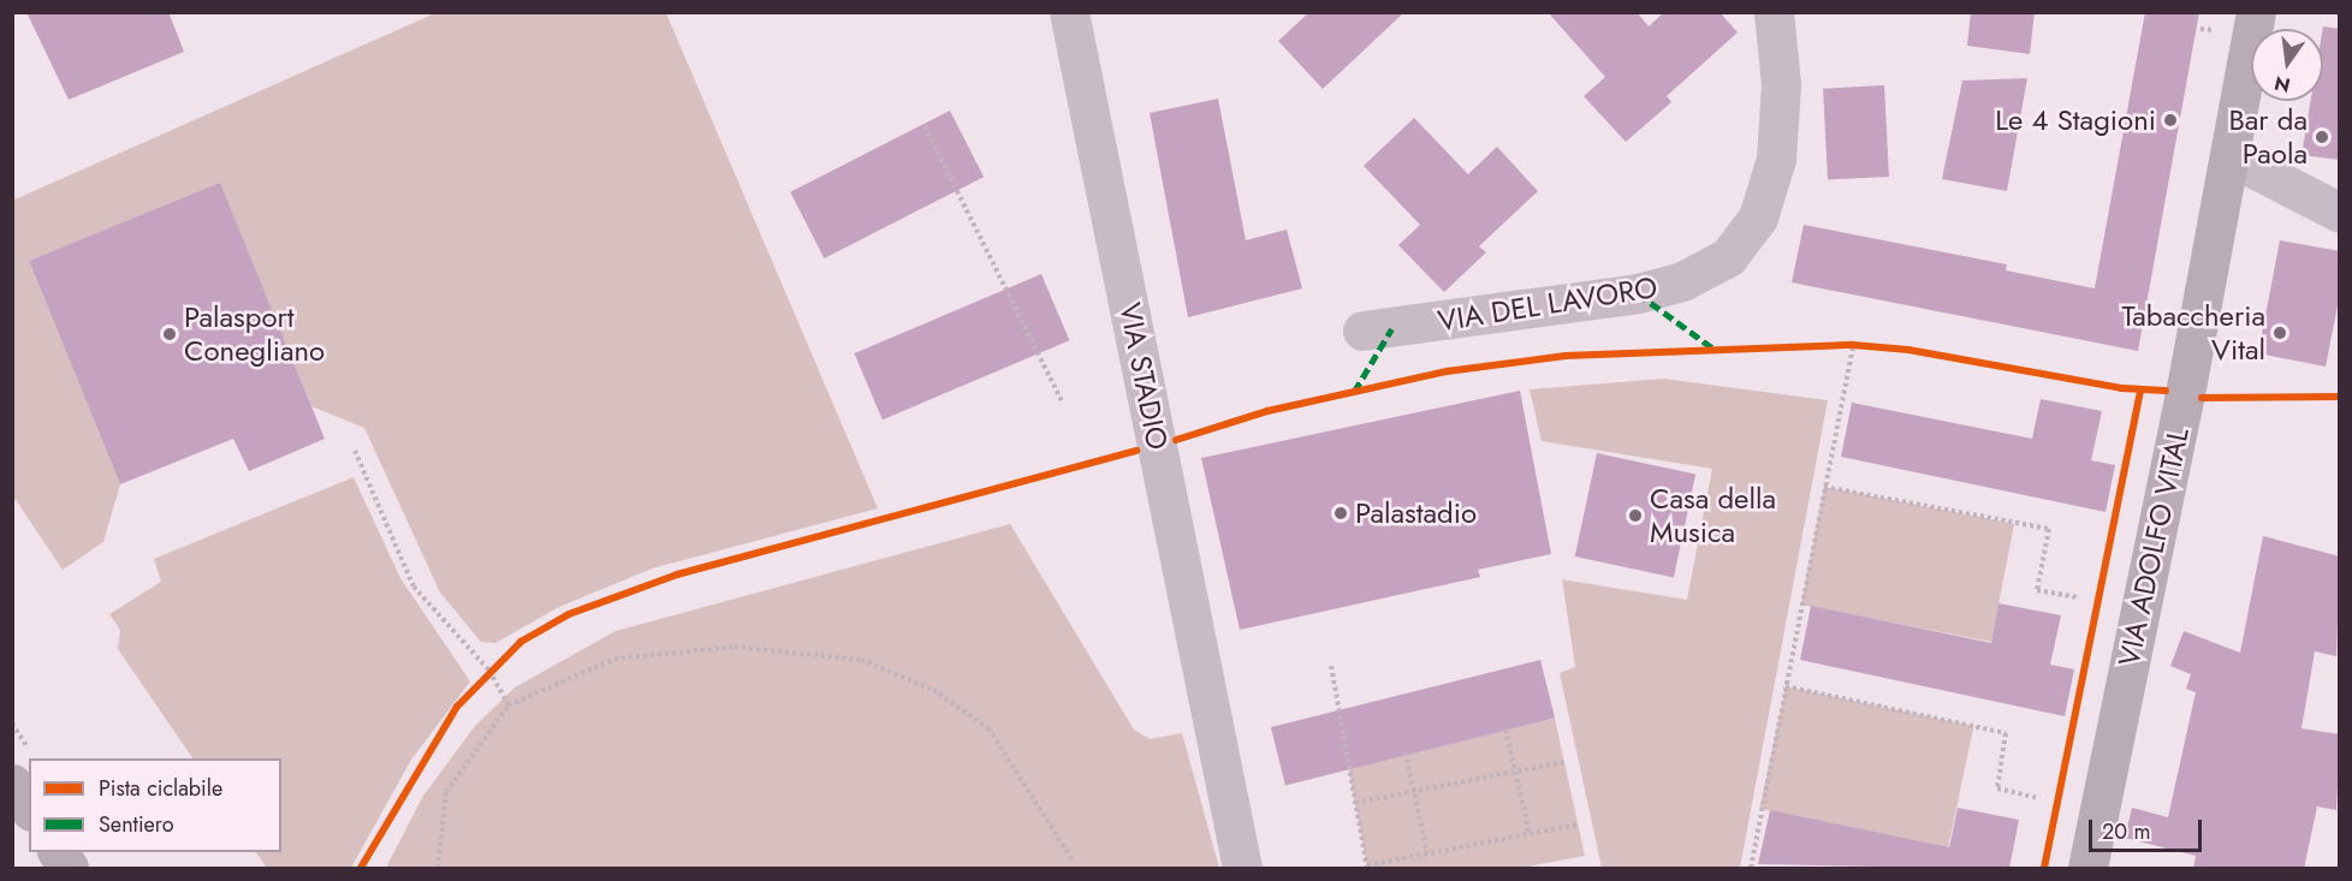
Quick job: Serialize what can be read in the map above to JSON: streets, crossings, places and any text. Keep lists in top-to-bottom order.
{
  "streets": {
    "street": ["VIA DEL LAVORO", "VIA STADIO", "VIA ADOLFO VITAL"]
  },
  "places": [
    "Le 4 Stagioni",
    "Bar da Paola",
    "Tabaccheria Vital",
    "Palasport Conegliano",
    "Palastadio",
    "Casa della Musica"
  ],
  "legend": ["Pista ciclabile", "Sentiero"],
  "scale_bar": "20 m",
  "north": "bottom"
}
